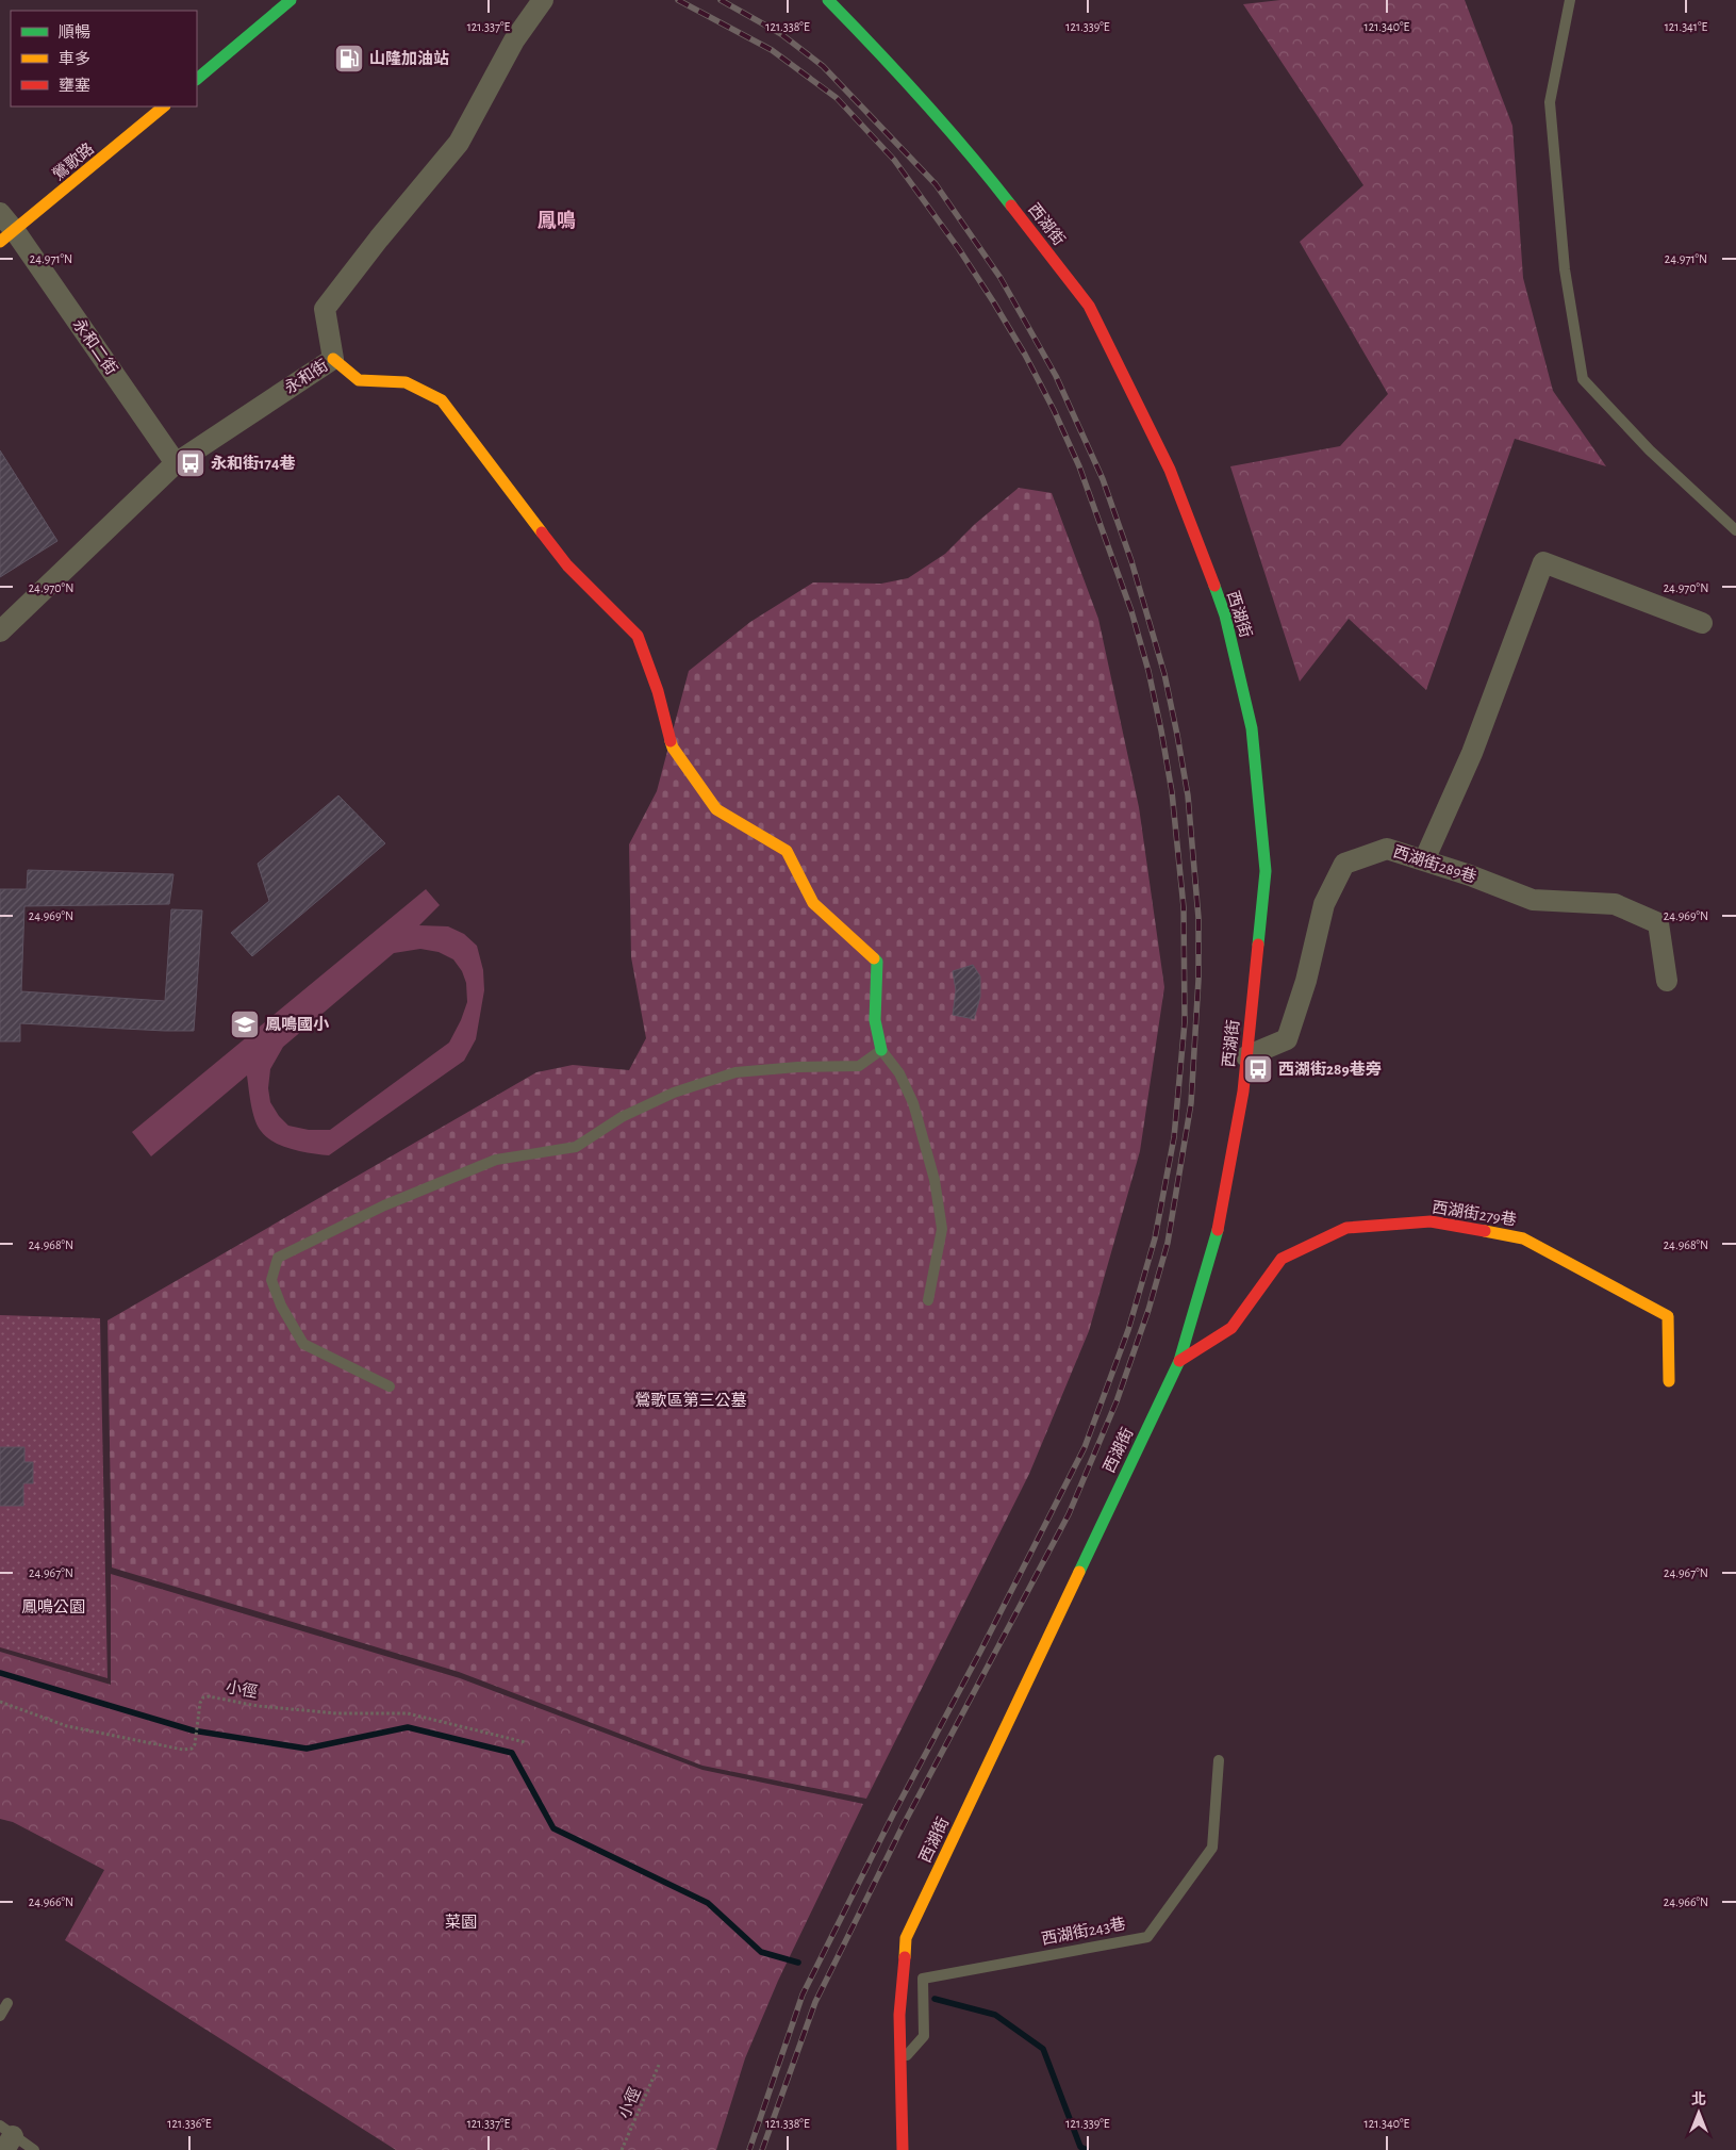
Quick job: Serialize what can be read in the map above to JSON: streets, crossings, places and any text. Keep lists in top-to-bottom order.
{
  "streets": {
    "street": [
      "鶯歌路",
      "西湖街",
      "永和二街",
      "永和街",
      "西湖街289巷",
      "西湖街279巷"
    ],
    "lane": ["西湖街243巷"],
    "path": ["小徑"]
  },
  "crossings": [
    ["鶯歌路", "永和二街"],
    ["西湖街", "西湖街289巷"],
    ["西湖街", "西湖街279巷"],
    ["西湖街", "西湖街243巷"],
    ["永和二街", "永和街"]
  ],
  "districts": ["鳳鳴"],
  "parks": ["鶯歌區第三公墓", "鳳鳴公園", "菜園"],
  "places": {
    "fuel station": ["山隆加油站"],
    "bus stop": ["永和街174巷", "西湖街289巷旁"],
    "school or university": ["鳳鳴國小"]
  },
  "legend": ["順暢", "車多", "壅塞"],
  "north": "top",
  "coordinates": [
    "121.337°E",
    "121.338°E",
    "121.339°E",
    "121.340°E",
    "121.341°E",
    "24.971°N",
    "24.970°N",
    "24.969°N",
    "24.968°N",
    "24.967°N",
    "24.966°N",
    "121.336°E"
  ]
}
